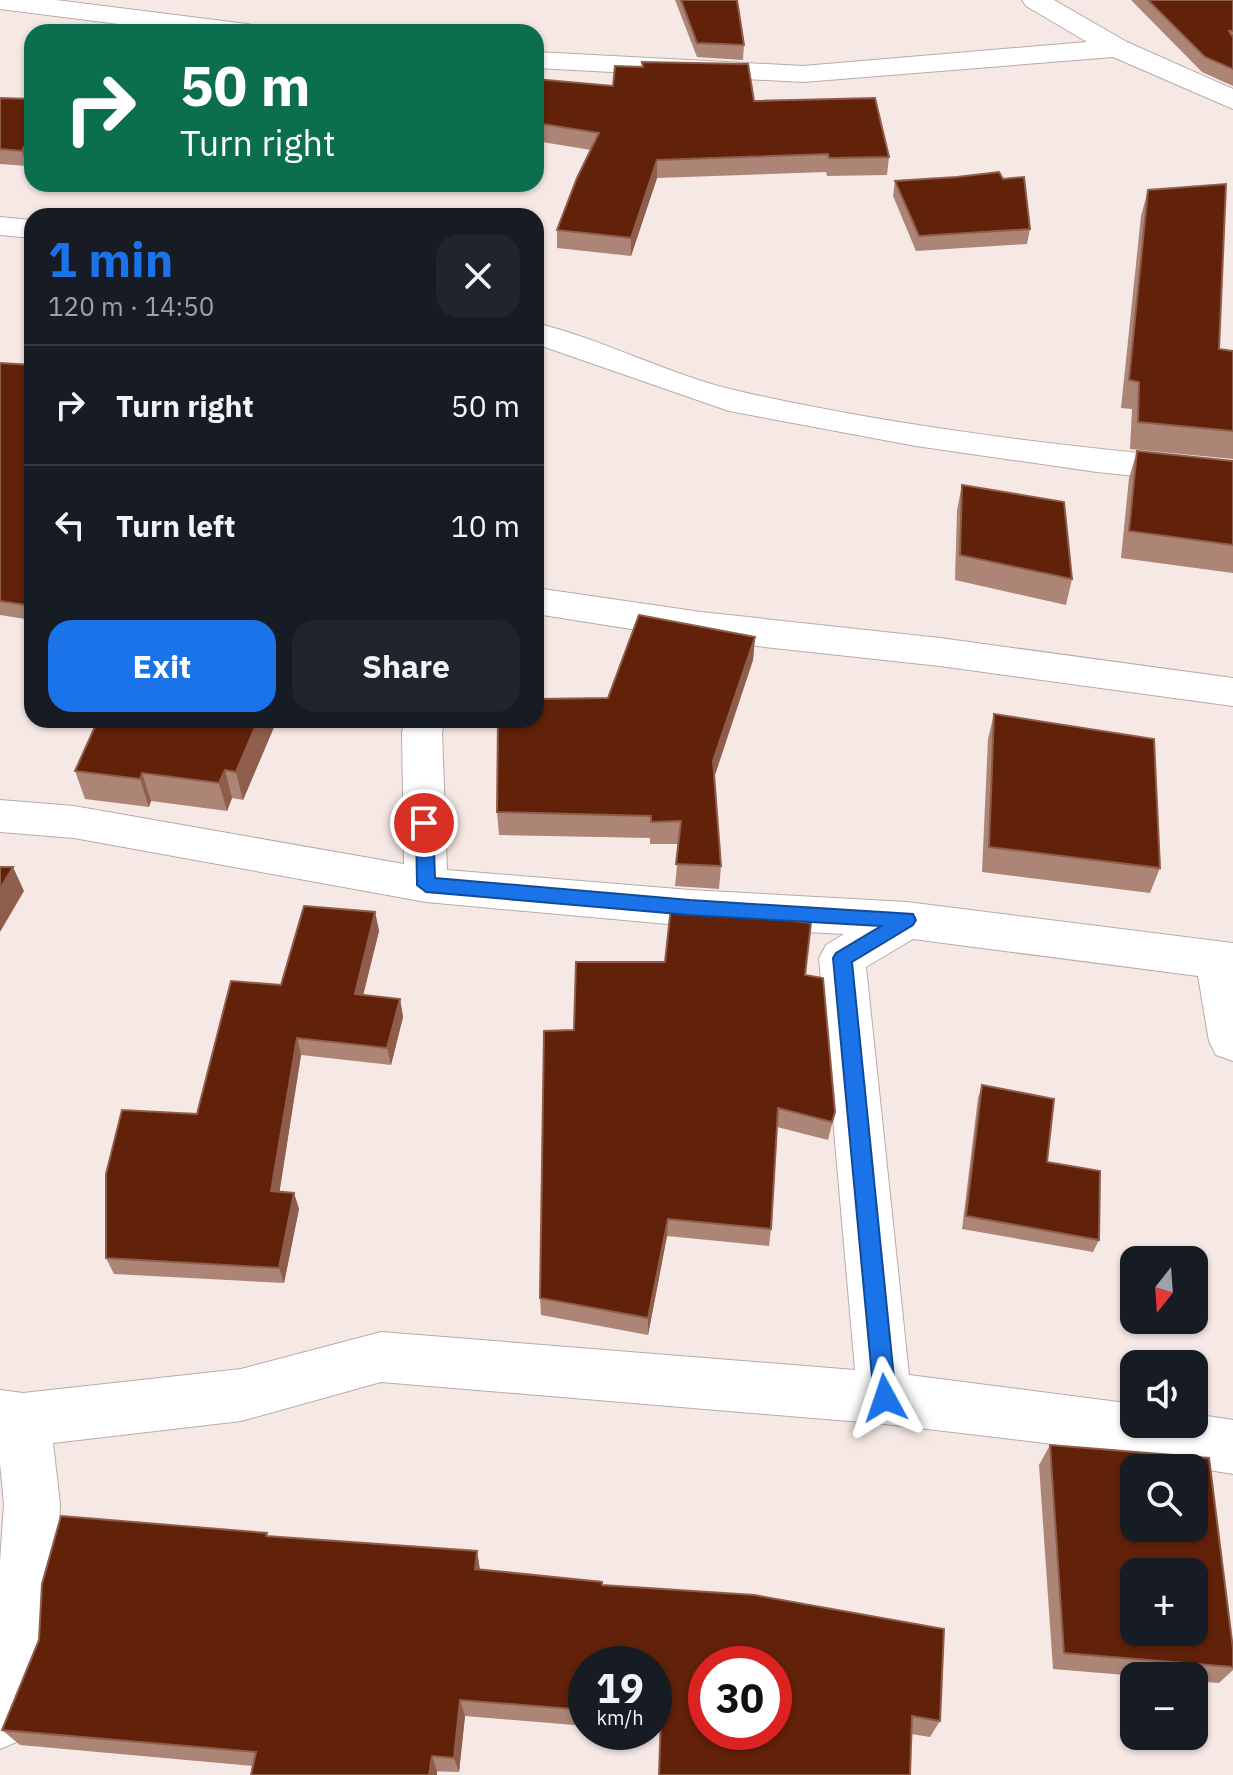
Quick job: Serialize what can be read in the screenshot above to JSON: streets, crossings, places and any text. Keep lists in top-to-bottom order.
{
  "north": "bottom",
  "page": {
    "turn": ["50 m", "Turn right"],
    "heading": ["1 min", "120 m · 14:50"],
    "list": [
      {
        "name": "Turn right",
        "value": "50 m"
      },
      {
        "name": "Turn left",
        "value": "10 m"
      }
    ],
    "buttons": ["Exit", "Share"],
    "map_buttons": ["+", "−"],
    "speed": "19 km/h",
    "limit": "30"
  }
}
